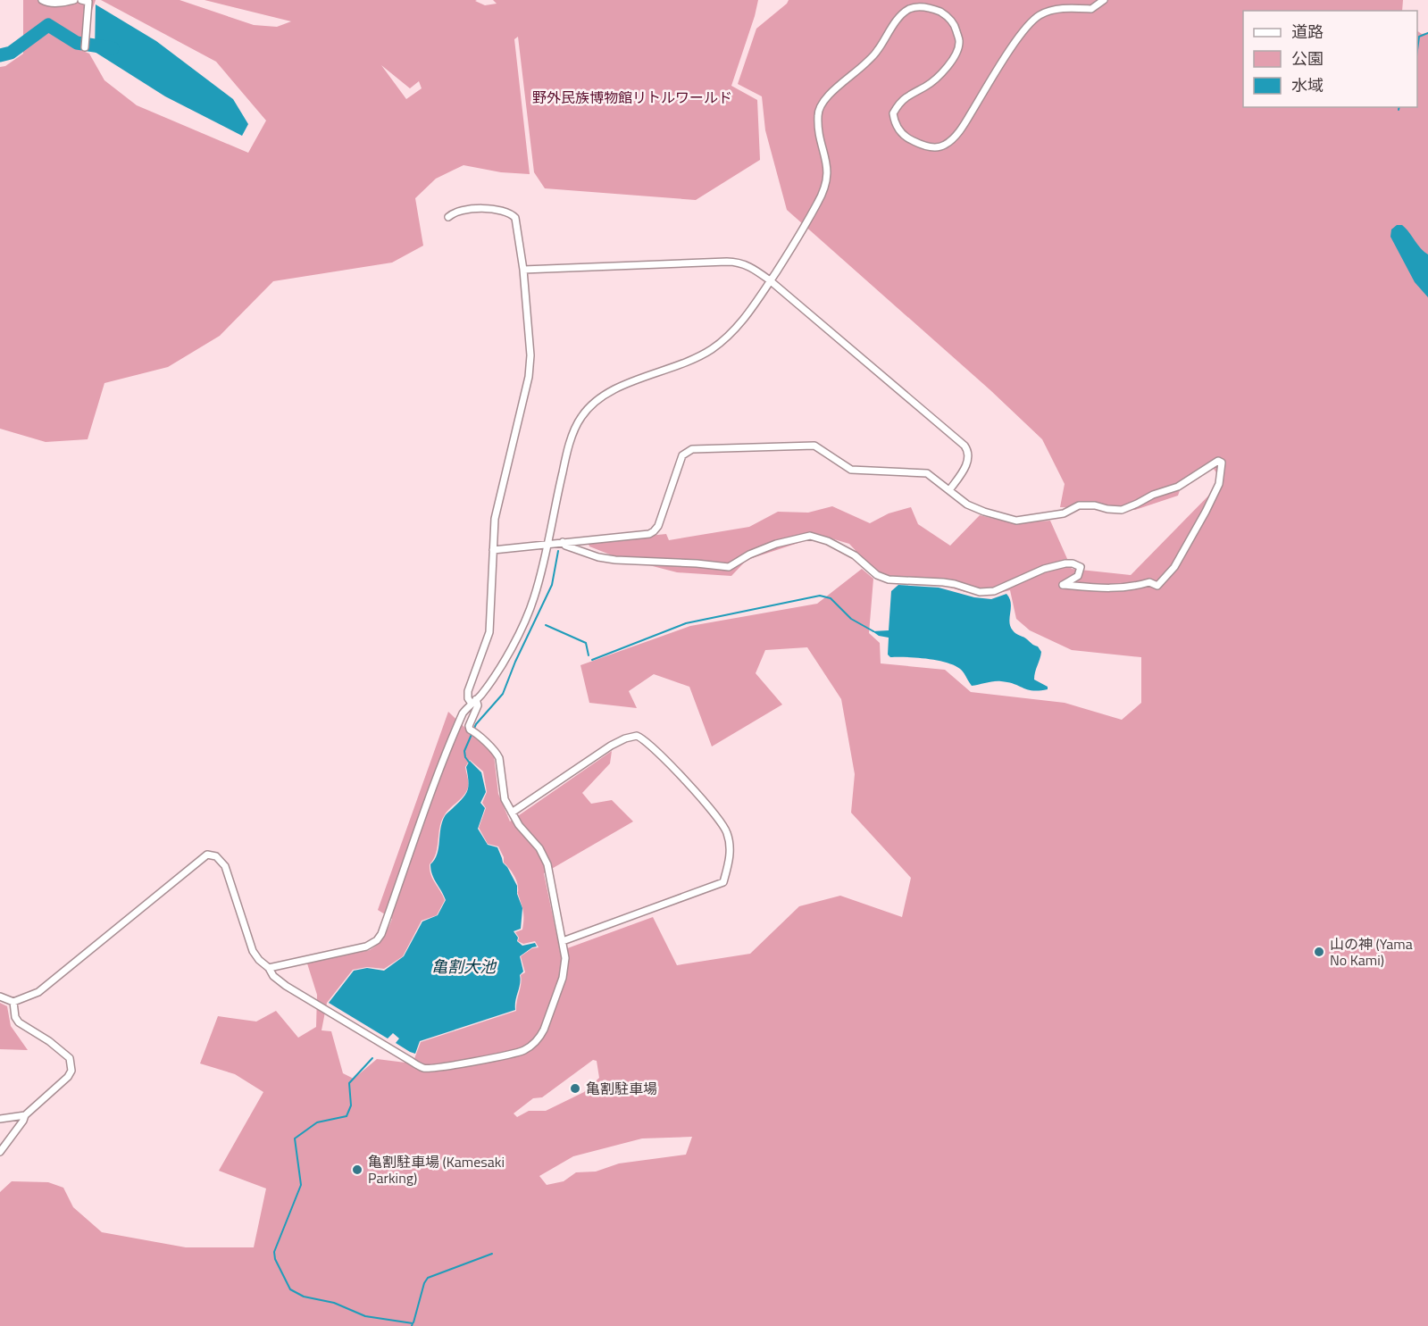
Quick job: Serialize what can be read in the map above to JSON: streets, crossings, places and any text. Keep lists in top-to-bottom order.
{
  "water": ["亀割大池"],
  "parks": ["野外民族博物館リトルワールド"],
  "places": ["山の神 (Yama No Kami)", "亀割駐車場", "亀割駐車場 (Kamesaki Parking)"],
  "legend": ["道路", "公園", "水域"]
}
